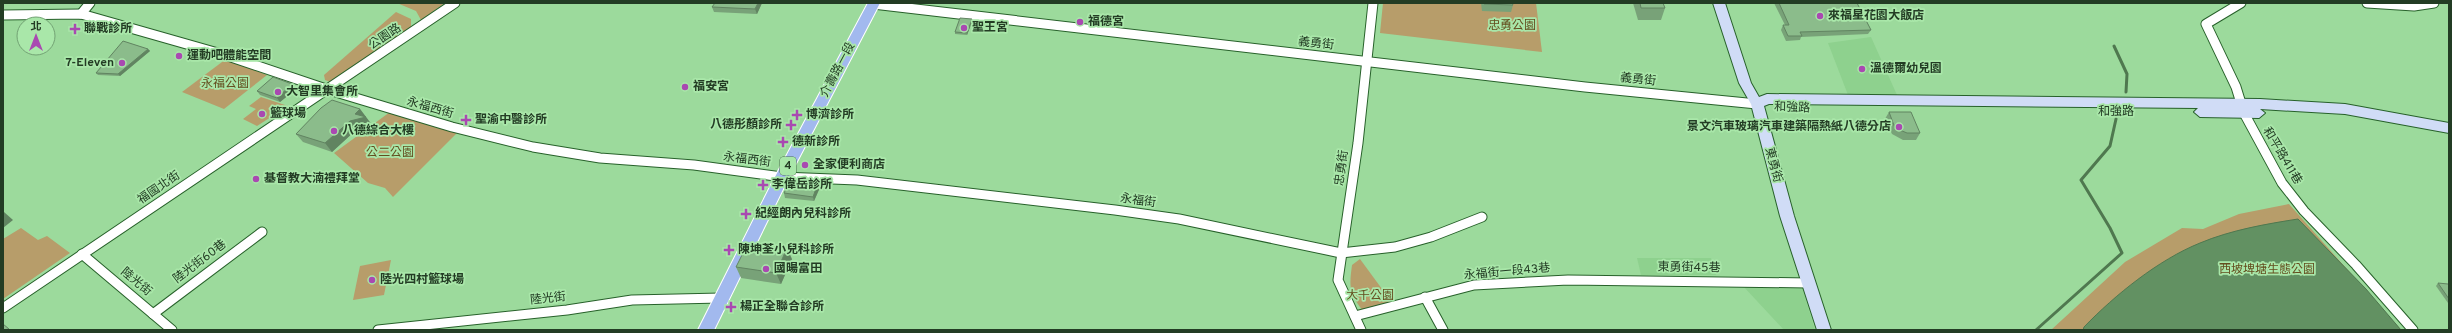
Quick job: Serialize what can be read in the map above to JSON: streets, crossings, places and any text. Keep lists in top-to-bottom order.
{
  "streets": {
    "main road": ["介壽路一段", "4"],
    "street": [
      "公園路",
      "義勇街",
      "永福西街",
      "和強路",
      "和平路411巷",
      "東勇街",
      "忠勇街",
      "福國北街",
      "永福街",
      "陸光街60巷",
      "東勇街45巷",
      "永福街一段43巷",
      "陸光街"
    ]
  },
  "crossings": [
    ["公園路", "永福西街"],
    ["公園路", "福國北街"],
    ["義勇街", "介壽路一段"],
    ["義勇街", "和強路"],
    ["義勇街", "東勇街"],
    ["義勇街", "忠勇街"],
    ["介壽路一段", "永福西街"],
    ["介壽路一段", "永福街"],
    ["介壽路一段", "陸光街"],
    ["永福西街", "福國北街"],
    ["永福西街", "永福街"],
    ["和強路", "和平路411巷"],
    ["和強路", "東勇街"],
    ["東勇街", "東勇街45巷"],
    ["忠勇街", "永福街"],
    ["忠勇街", "永福街一段43巷"],
    ["福國北街", "陸光街"],
    ["陸光街60巷", "陸光街"],
    ["東勇街45巷", "永福街一段43巷"]
  ],
  "parks": [
    "忠勇公園",
    "永福公園",
    "公二公園",
    "西坡埤塘生態公園",
    "大千公園"
  ],
  "places": {
    "other": [
      "來福星花園大飯店",
      "福德宮",
      "聖王宮",
      "運動吧體能空間",
      "7-Eleven",
      "溫德爾幼兒園",
      "福安宮",
      "大智里集會所",
      "籃球場",
      "景文汽車玻璃汽車建築隔熱紙八德分店",
      "八德綜合大樓",
      "全家便利商店",
      "基督教大湳禮拜堂",
      "國暘富田",
      "陸光四村籃球場"
    ],
    "health": [
      "聯戰診所",
      "博濟診所",
      "聖渝中醫診所",
      "八德彤顏診所",
      "德新診所",
      "李偉岳診所",
      "紀經朗內兒科診所",
      "陳坤荃小兒科診所",
      "楊正全聯合診所"
    ]
  },
  "north": "top"
}
